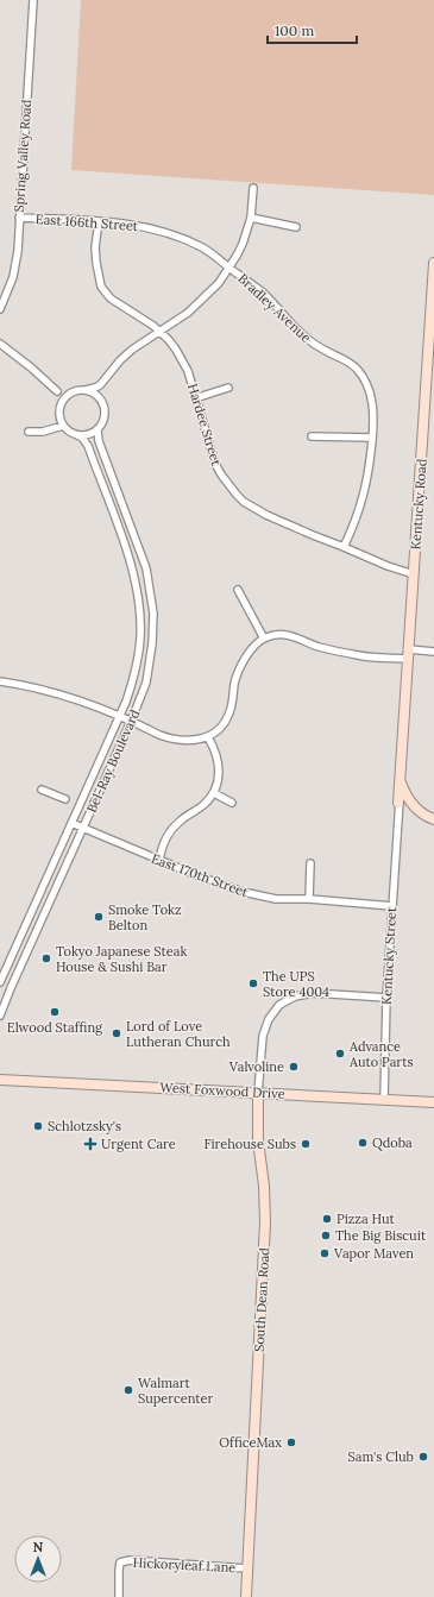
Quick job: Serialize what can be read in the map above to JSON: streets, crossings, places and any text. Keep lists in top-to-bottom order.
{
  "streets": {
    "street": [
      "Spring Valley Road",
      "East 166th Street",
      "Bradley Avenue",
      "Hardee Street",
      "Kentucky Road",
      "Bel-Ray Boulevard",
      "East 170th Street",
      "Kentucky Street",
      "West Foxwood Drive",
      "South Dean Road",
      "Hickoryleaf Lane"
    ]
  },
  "crossings": [
    ["Spring Valley Road", "East 166th Street"],
    ["East 166th Street", "Bradley Avenue"],
    ["East 166th Street", "Hardee Street"],
    ["Bradley Avenue", "Hardee Street"],
    ["Hardee Street", "Kentucky Road"],
    ["Bel-Ray Boulevard", "East 170th Street"],
    ["East 170th Street", "Kentucky Street"],
    ["Kentucky Street", "West Foxwood Drive"],
    ["West Foxwood Drive", "South Dean Road"],
    ["South Dean Road", "Hickoryleaf Lane"]
  ],
  "places": {
    "other": [
      "Smoke Tokz Belton",
      "Tokyo Japanese Steak House & Sushi Bar",
      "The UPS Store 4004",
      "Elwood Staffing",
      "Lord of Love Lutheran Church",
      "Advance Auto Parts",
      "Valvoline",
      "Schlotzsky's",
      "Qdoba",
      "Firehouse Subs",
      "Pizza Hut",
      "The Big Biscuit",
      "Vapor Maven",
      "Walmart Supercenter",
      "OfficeMax",
      "Sam's Club"
    ],
    "health": ["Urgent Care"]
  },
  "scale_bar": "100 m",
  "north": "top"
}
